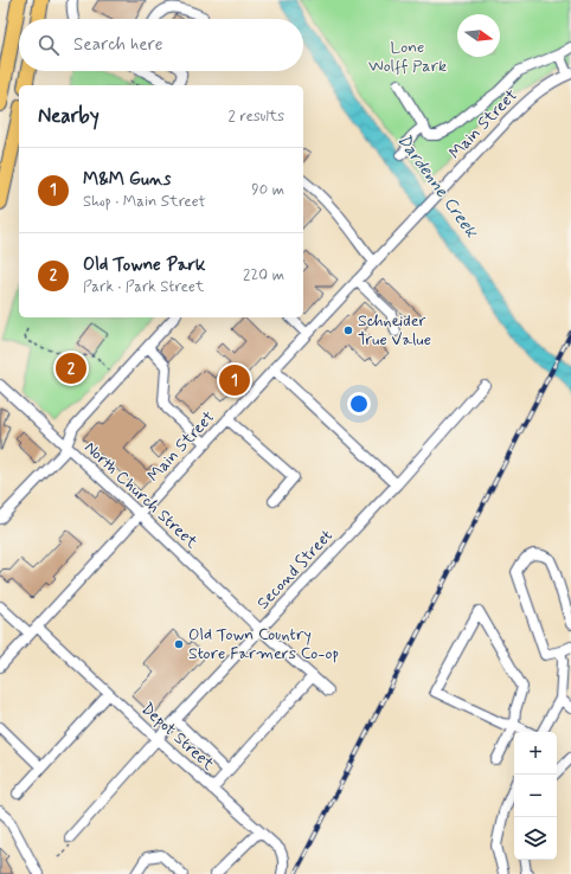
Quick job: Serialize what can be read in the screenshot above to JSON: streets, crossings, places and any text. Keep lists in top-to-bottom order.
{
  "streets": {
    "street": [
      "Main Street",
      "North Church Street",
      "Second Street",
      "Depot Street"
    ]
  },
  "crossings": [
    ["Main Street", "North Church Street"],
    ["Main Street", "Depot Street"],
    ["North Church Street", "Second Street"],
    ["Second Street", "Depot Street"]
  ],
  "water": ["Dardenne Creek"],
  "parks": ["Lone Wolff Park"],
  "places": ["Schneider True Value", "Old Town Country Store Farmers Co-op"],
  "north": "right",
  "page": {
    "search": "Search here",
    "heading": ["Nearby", "2 results"],
    "list": [
      {
        "mark": "1",
        "name": "M&M Guns",
        "note": "Shop · Main Street",
        "value": "90 m"
      },
      {
        "mark": "2",
        "name": "Old Towne Park",
        "note": "Park · Park Street",
        "value": "220 m"
      }
    ],
    "pins": ["2", "1"],
    "map_buttons": ["+", "−"]
  }
}
